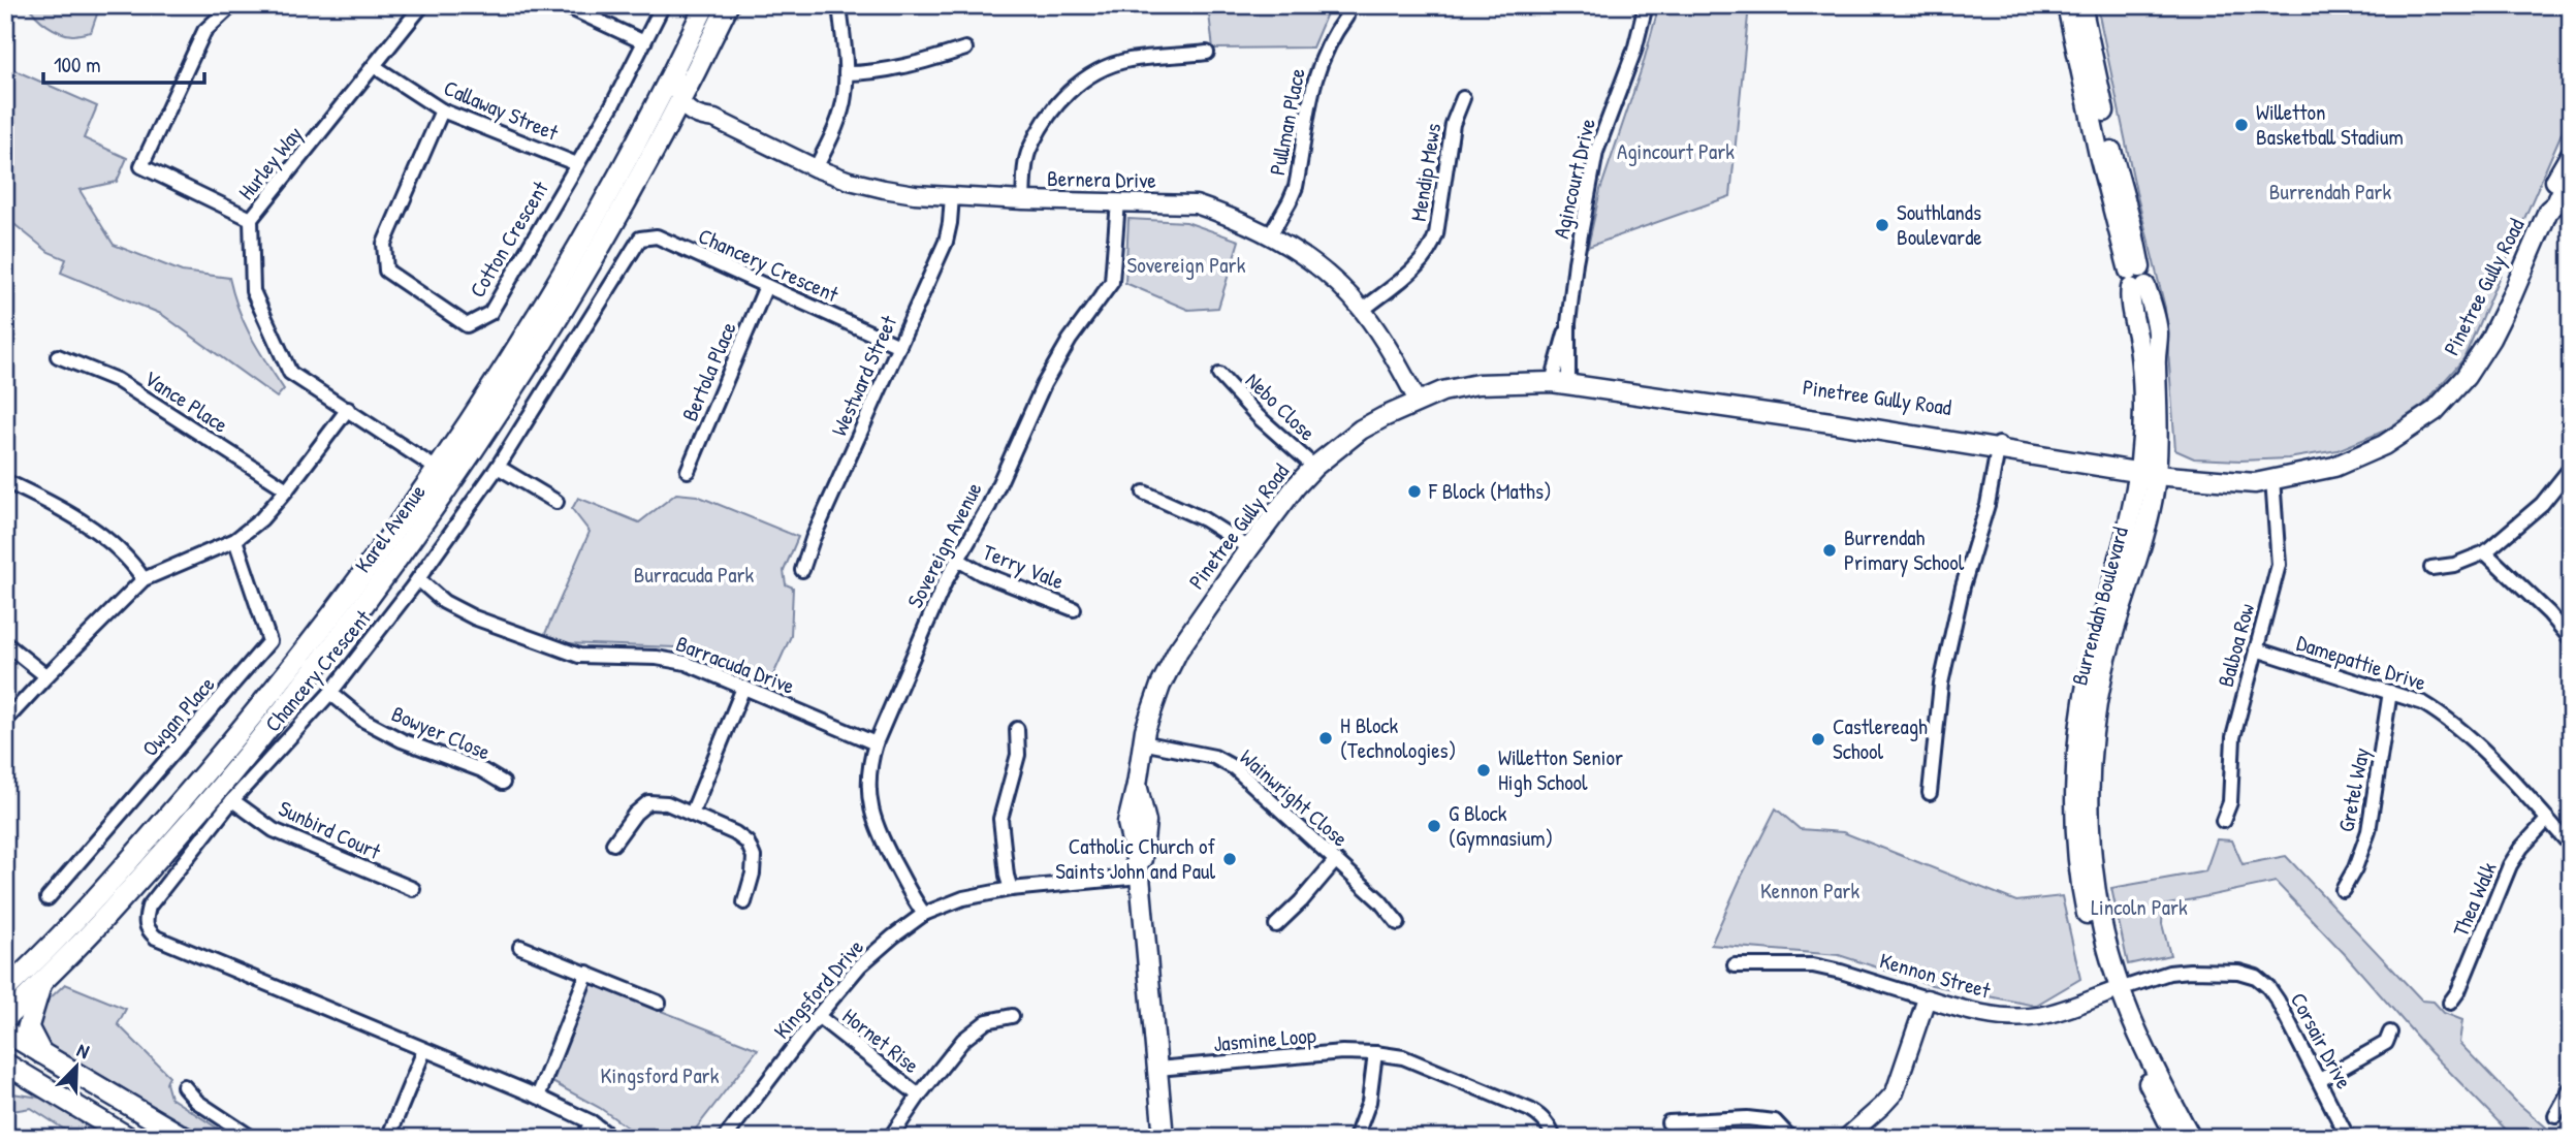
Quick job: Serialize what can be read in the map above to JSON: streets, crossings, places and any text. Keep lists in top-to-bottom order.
{
  "streets": {
    "main road": ["Pinetree Gully Road", "Karel Avenue", "Burrendah Boulevard"],
    "street": [
      "Callaway Street",
      "Pullman Place",
      "Hurley Way",
      "Mendip Mews",
      "Agincourt Drive",
      "Bernera Drive",
      "Cotton Crescent",
      "Chancery Crescent",
      "Bertola Place",
      "Westward Street",
      "Vance Place",
      "Nebo Close",
      "Sovereign Avenue",
      "Terry Vale",
      "Balboa Row",
      "Damepattie Drive",
      "Barracuda Drive",
      "Owgan Place",
      "Bowyer Close",
      "Gretel Way",
      "Wainwright Close",
      "Sunbird Court",
      "Thea Walk",
      "Kennon Street",
      "Kingsford Drive",
      "Jasmine Loop",
      "Hornet Rise",
      "Corsair Drive"
    ]
  },
  "crossings": [
    ["Callaway Street", "Hurley Way"],
    ["Callaway Street", "Cotton Crescent"],
    ["Pullman Place", "Bernera Drive"],
    ["Hurley Way", "Karel Avenue"],
    ["Mendip Mews", "Bernera Drive"],
    ["Agincourt Drive", "Pinetree Gully Road"],
    ["Bernera Drive", "Pinetree Gully Road"],
    ["Bernera Drive", "Westward Street"],
    ["Bernera Drive", "Karel Avenue"],
    ["Bernera Drive", "Sovereign Avenue"],
    ["Chancery Crescent", "Bertola Place"],
    ["Chancery Crescent", "Westward Street"],
    ["Chancery Crescent", "Barracuda Drive"],
    ["Chancery Crescent", "Bowyer Close"],
    ["Chancery Crescent", "Sunbird Court"],
    ["Pinetree Gully Road", "Nebo Close"],
    ["Pinetree Gully Road", "Burrendah Boulevard"],
    ["Pinetree Gully Road", "Balboa Row"],
    ["Pinetree Gully Road", "Wainwright Close"],
    ["Pinetree Gully Road", "Kingsford Drive"],
    ["Pinetree Gully Road", "Jasmine Loop"],
    ["Sovereign Avenue", "Terry Vale"],
    ["Sovereign Avenue", "Barracuda Drive"],
    ["Sovereign Avenue", "Kingsford Drive"],
    ["Burrendah Boulevard", "Kennon Street"],
    ["Burrendah Boulevard", "Corsair Drive"],
    ["Balboa Row", "Damepattie Drive"],
    ["Damepattie Drive", "Gretel Way"],
    ["Damepattie Drive", "Thea Walk"],
    ["Kennon Street", "Corsair Drive"],
    ["Kingsford Drive", "Hornet Rise"]
  ],
  "parks": [
    "Agincourt Park",
    "Burrendah Park",
    "Sovereign Park",
    "Burracuda Park",
    "Kennon Park",
    "Lincoln Park",
    "Kingsford Park"
  ],
  "places": [
    "Willetton Basketball Stadium",
    "Southlands Boulevarde",
    "F Block (Maths)",
    "Burrendah Primary School",
    "H Block (Technologies)",
    "Castlereagh School",
    "Willetton Senior High School",
    "G Block (Gymnasium)",
    "Catholic Church of Saints John and Paul"
  ],
  "scale_bar": "100 m",
  "north": "top right"
}
